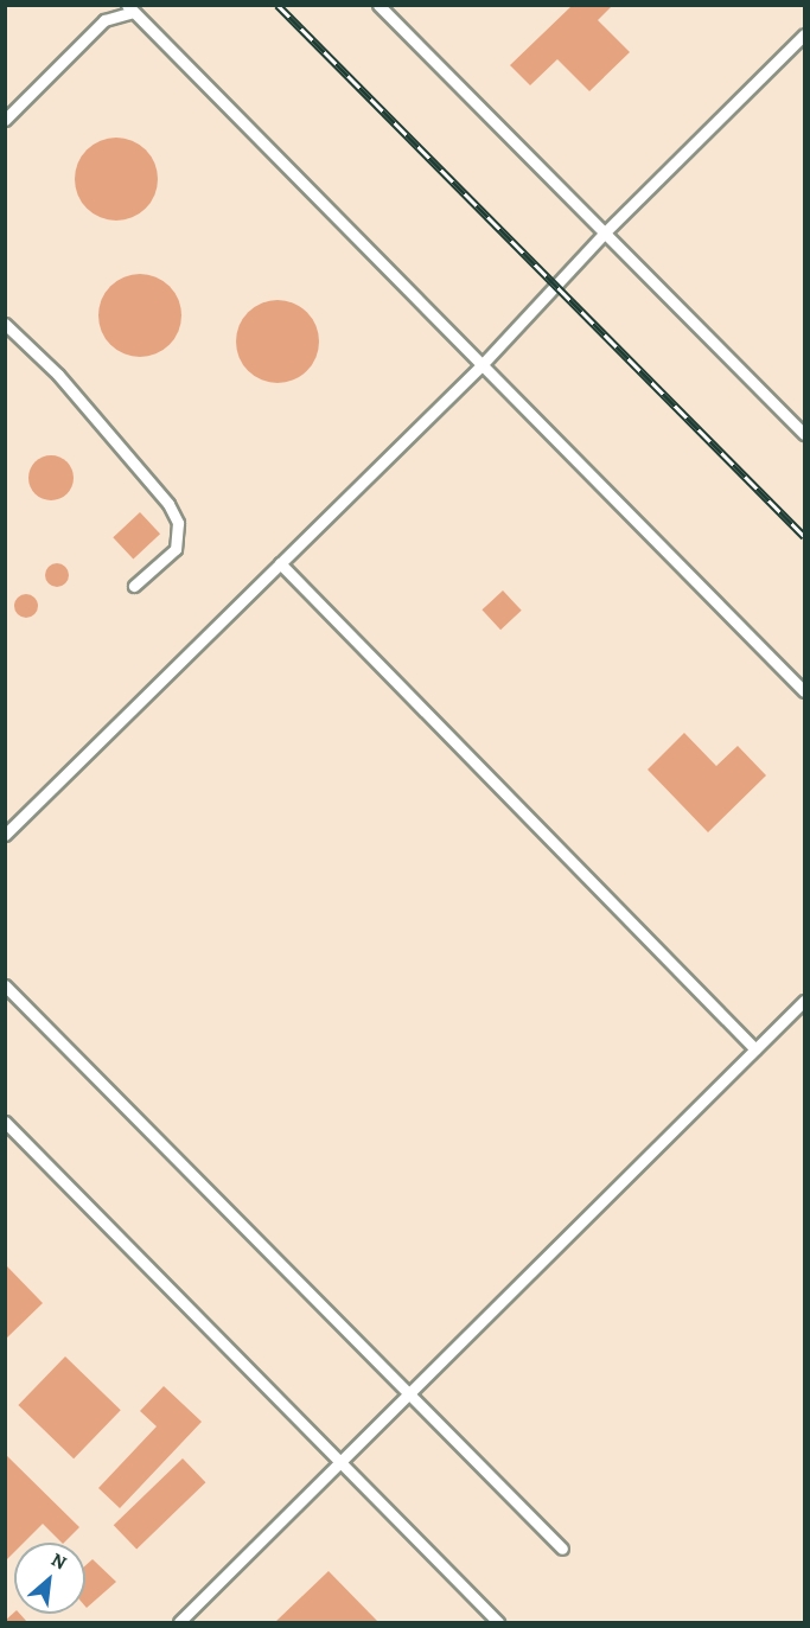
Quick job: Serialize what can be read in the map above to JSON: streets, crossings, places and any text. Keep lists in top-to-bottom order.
{
  "north": "top right"
}
